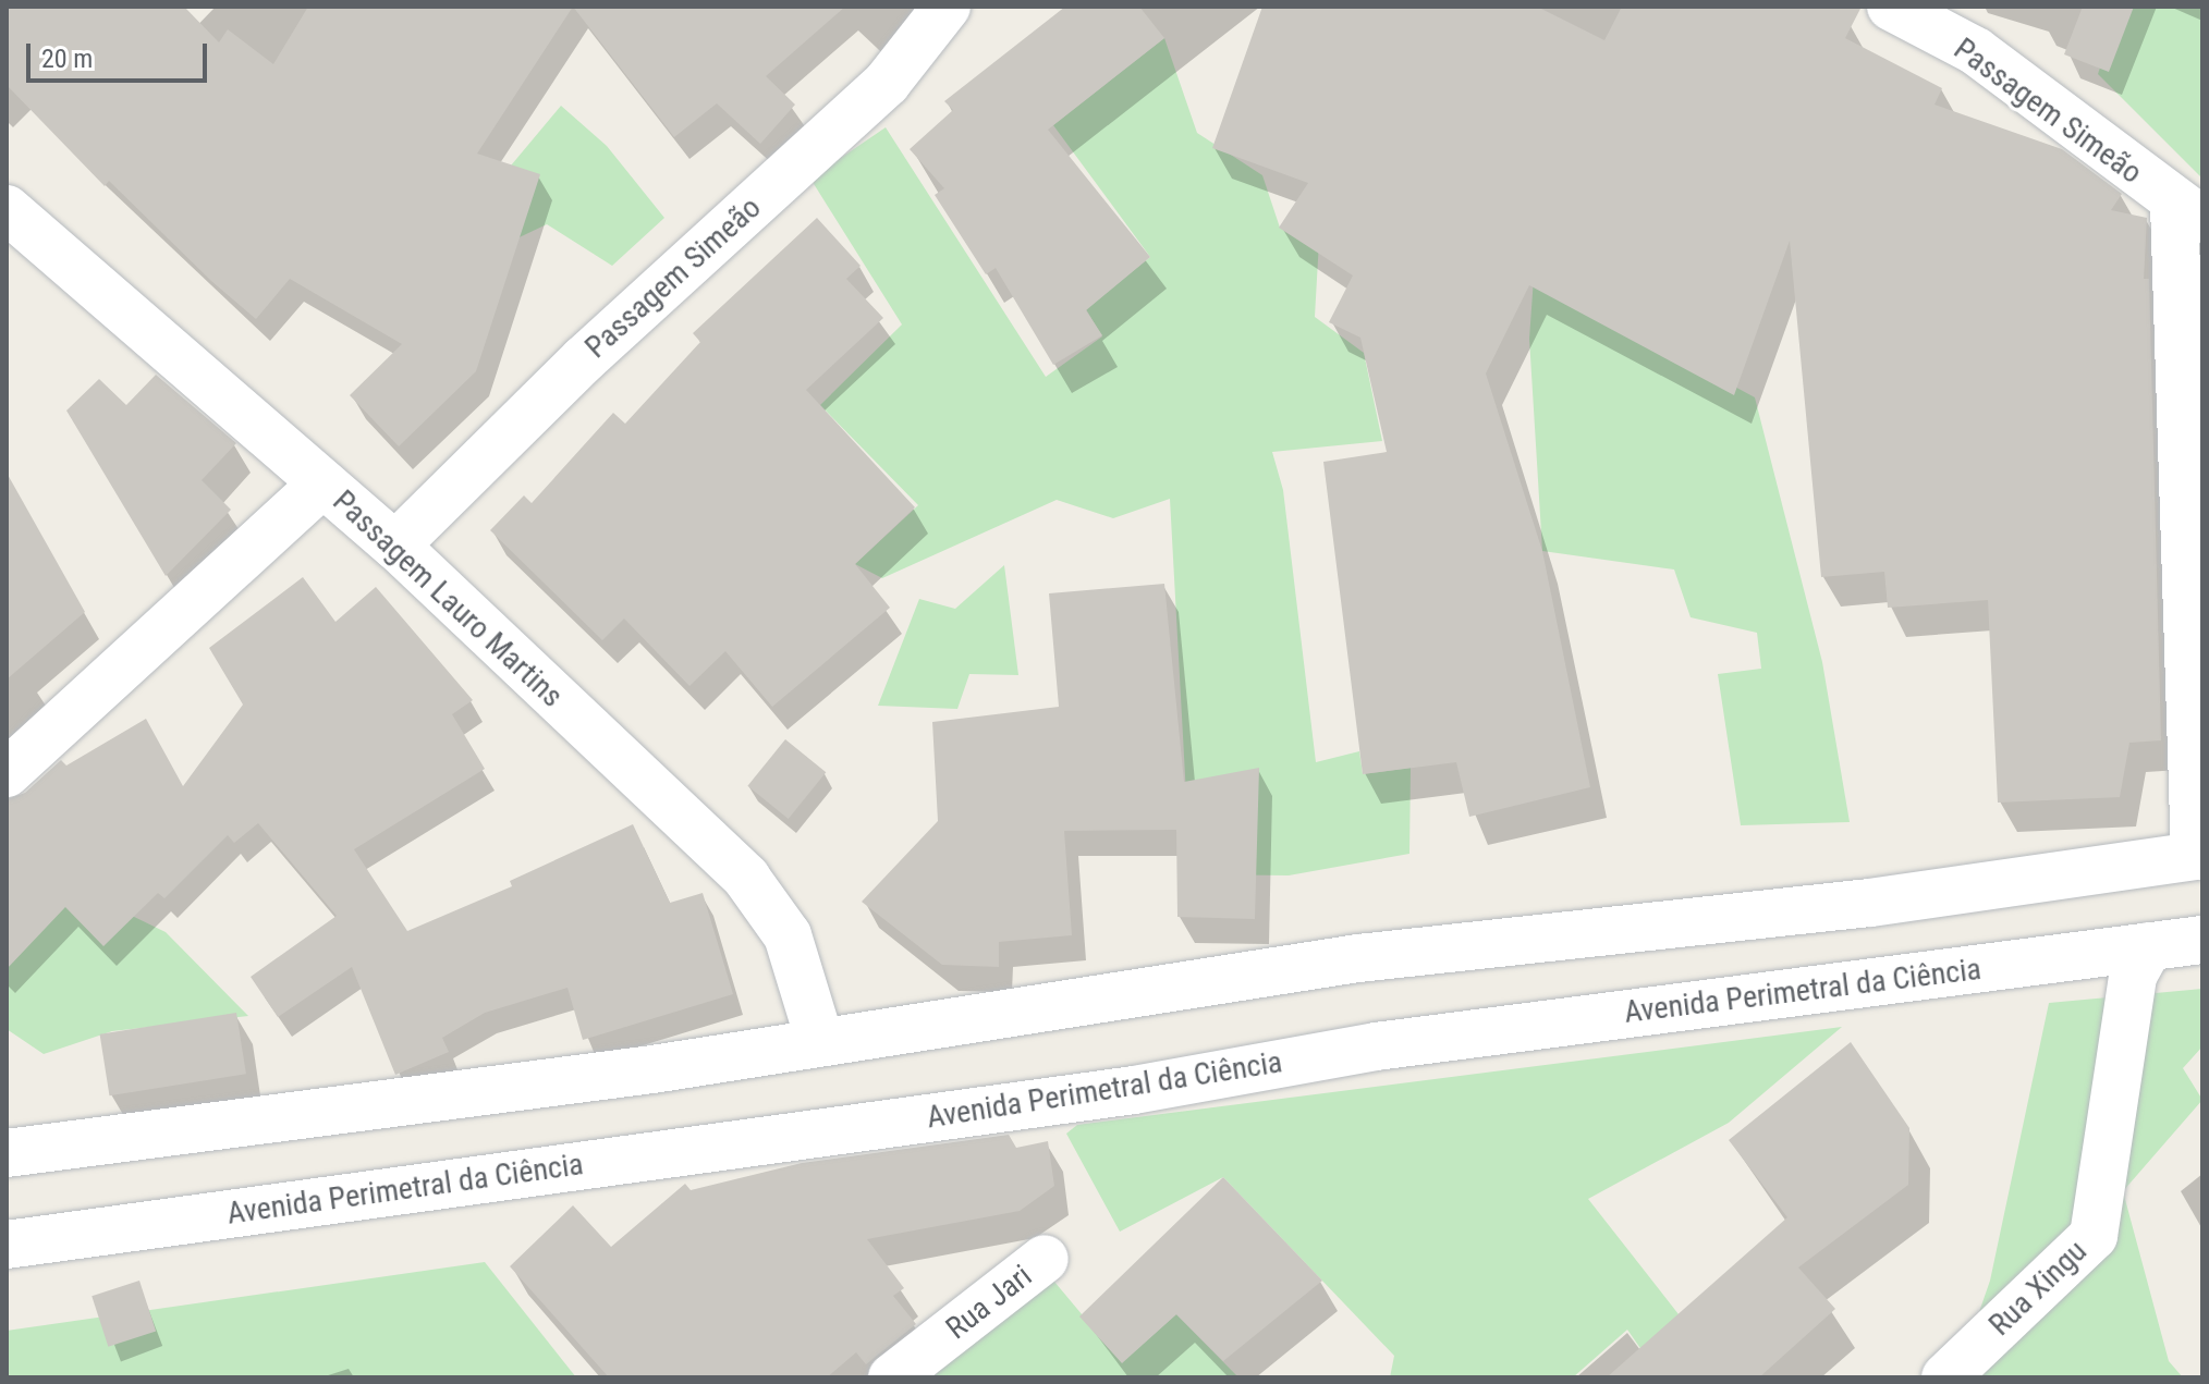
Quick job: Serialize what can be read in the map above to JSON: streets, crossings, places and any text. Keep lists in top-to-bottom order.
{
  "streets": {
    "main road": [
      "Passagem Simeão",
      "Passagem Lauro Martins",
      "Avenida Perimetral da Ciência",
      "Rua Xingu",
      "Rua Jari"
    ]
  },
  "crossings": [
    ["Passagem Simeão", "Passagem Lauro Martins"],
    ["Avenida Perimetral da Ciência", "Rua Xingu"]
  ],
  "scale_bar": "20 m"
}
